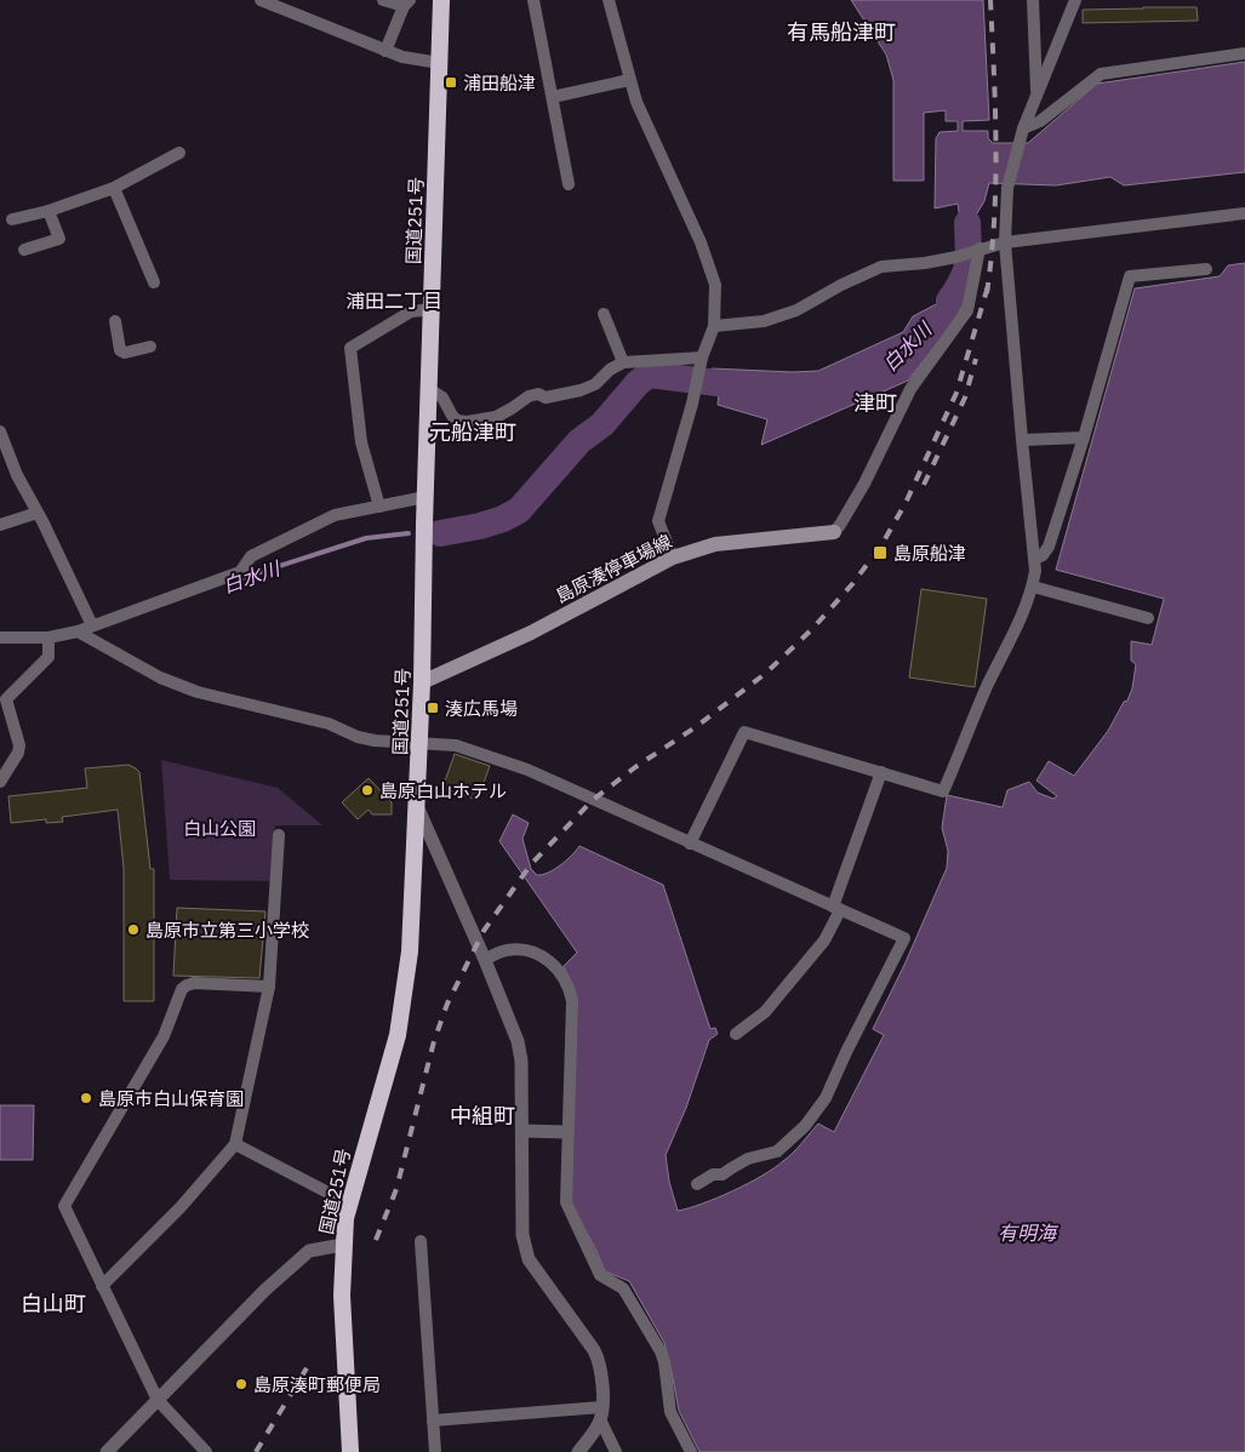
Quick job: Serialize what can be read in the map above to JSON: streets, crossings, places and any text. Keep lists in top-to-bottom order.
{
  "streets": {
    "highway": ["国道251号"],
    "main road": ["島原湊停車場線"]
  },
  "crossings": [
    ["国道251号", "島原湊停車場線"]
  ],
  "districts": [
    "有馬船津町",
    "浦田二丁目",
    "津町",
    "元船津町",
    "中組町",
    "白山町"
  ],
  "water": ["白水川", "有明海"],
  "parks": ["白山公園"],
  "places": {
    "transit": ["浦田船津", "島原船津", "湊広馬場"],
    "other": [
      "島原白山ホテル",
      "島原市立第三小学校",
      "島原市白山保育園",
      "島原湊町郵便局"
    ]
  }
}
